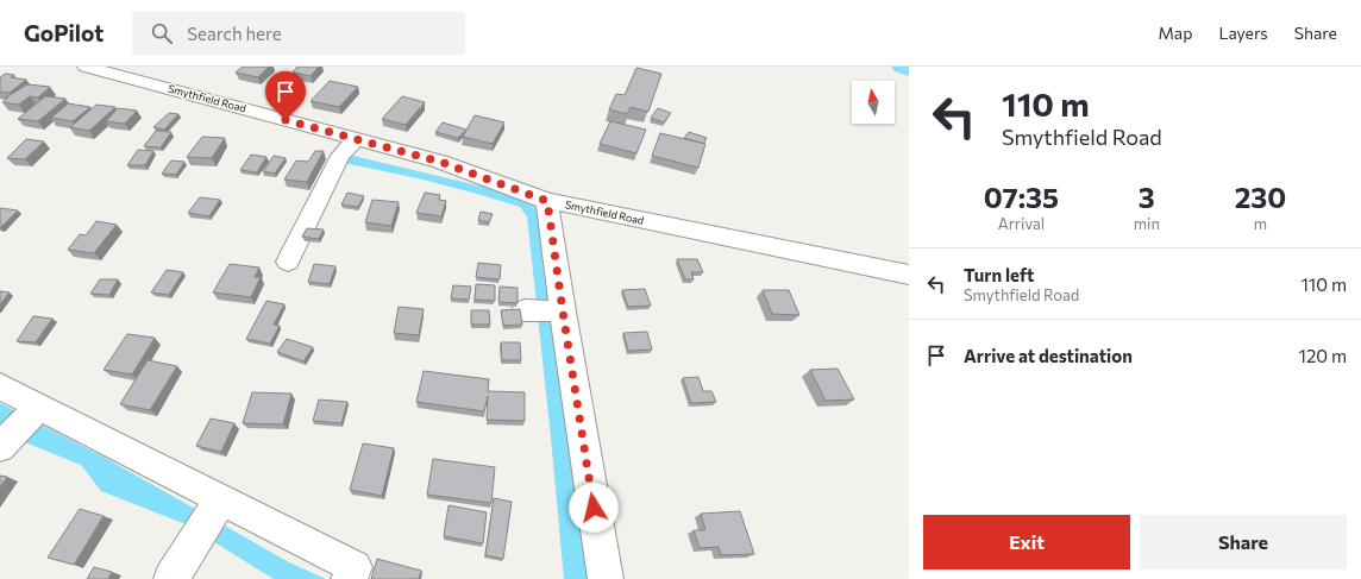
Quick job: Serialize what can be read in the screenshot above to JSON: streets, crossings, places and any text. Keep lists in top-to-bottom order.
{
  "streets": {
    "street": ["Smythfield Road"]
  },
  "north": "top",
  "page": {
    "header": "GoPilot",
    "search": "Search here",
    "nav": ["Map", "Layers", "Share"],
    "turn": ["110 m", "Smythfield Road"],
    "eta": [
      "07:35",
      "Arrival",
      "3",
      "min",
      "230",
      "m"
    ],
    "list": [
      {
        "name": "Turn left",
        "note": "Smythfield Road",
        "value": "110 m"
      },
      {
        "name": "Arrive at destination",
        "value": "120 m"
      }
    ],
    "buttons": ["Exit", "Share"]
  }
}
